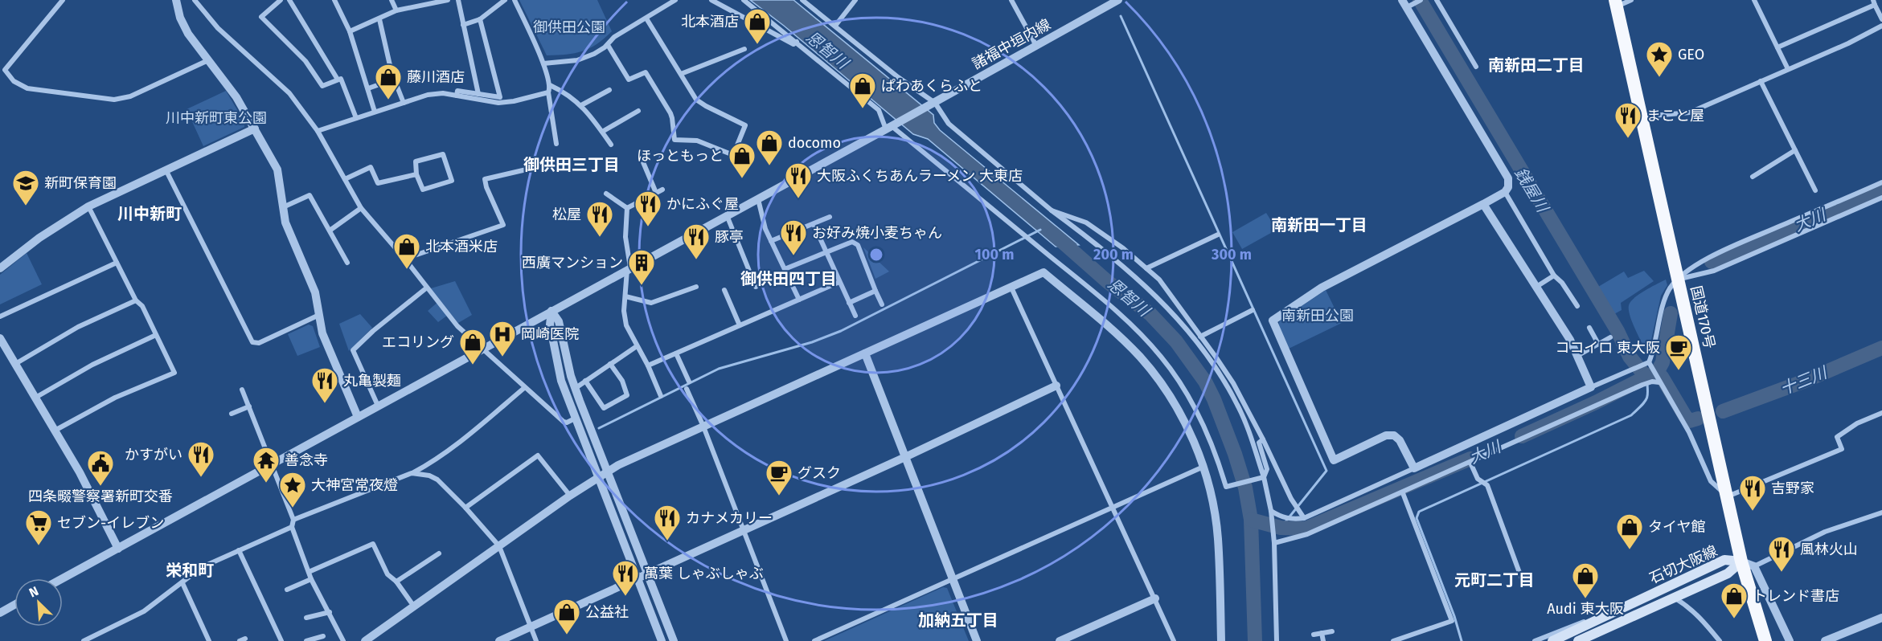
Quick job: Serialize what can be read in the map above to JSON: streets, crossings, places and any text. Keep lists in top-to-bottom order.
{
  "streets": {
    "highway": ["国道170号"],
    "main road": ["石切大阪線"],
    "street": ["諸福中垣内線"]
  },
  "crossings": [
    ["国道170号", "石切大阪線"]
  ],
  "districts": [
    "南新田二丁目",
    "御供田三丁目",
    "川中新町",
    "南新田一丁目",
    "御供田四丁目",
    "栄和町",
    "元町二丁目",
    "加納五丁目"
  ],
  "water": [
    "恩智川",
    "銭屋川",
    "大川",
    "十三川"
  ],
  "parks": ["御供田公園", "川中新町東公園", "南新田公園"],
  "places": {
    "shop": [
      "北本酒店",
      "藤川酒店",
      "ぱわあくらふと",
      "docomo",
      "ほっともっと",
      "北本酒米店",
      "エコリング",
      "タイヤ館",
      "Audi 東大阪",
      "トレンド書店",
      "公益社"
    ],
    "place": ["GEO", "大神宮常夜燈"],
    "restaurant": [
      "まこと屋",
      "大阪ふくちあんラーメン 大東店",
      "かにふぐ屋",
      "松屋",
      "お好み焼小麦ちゃん",
      "豚亭",
      "丸亀製麺",
      "かすがい",
      "吉野家",
      "カナメカリー",
      "風林火山",
      "萬葉 しゃぶしゃぶ"
    ],
    "school or university": ["新町保育園"],
    "building": ["西廣マンション"],
    "hospital": ["岡崎医院"],
    "cafe": ["ココイロ 東大阪", "グスク"],
    "temple": ["善念寺"],
    "public building": ["四条畷警察署新町交番"],
    "supermarket": ["セブン-イレブン"]
  },
  "north": "top left",
  "rings": ["100 m", "200 m", "300 m"]
}
